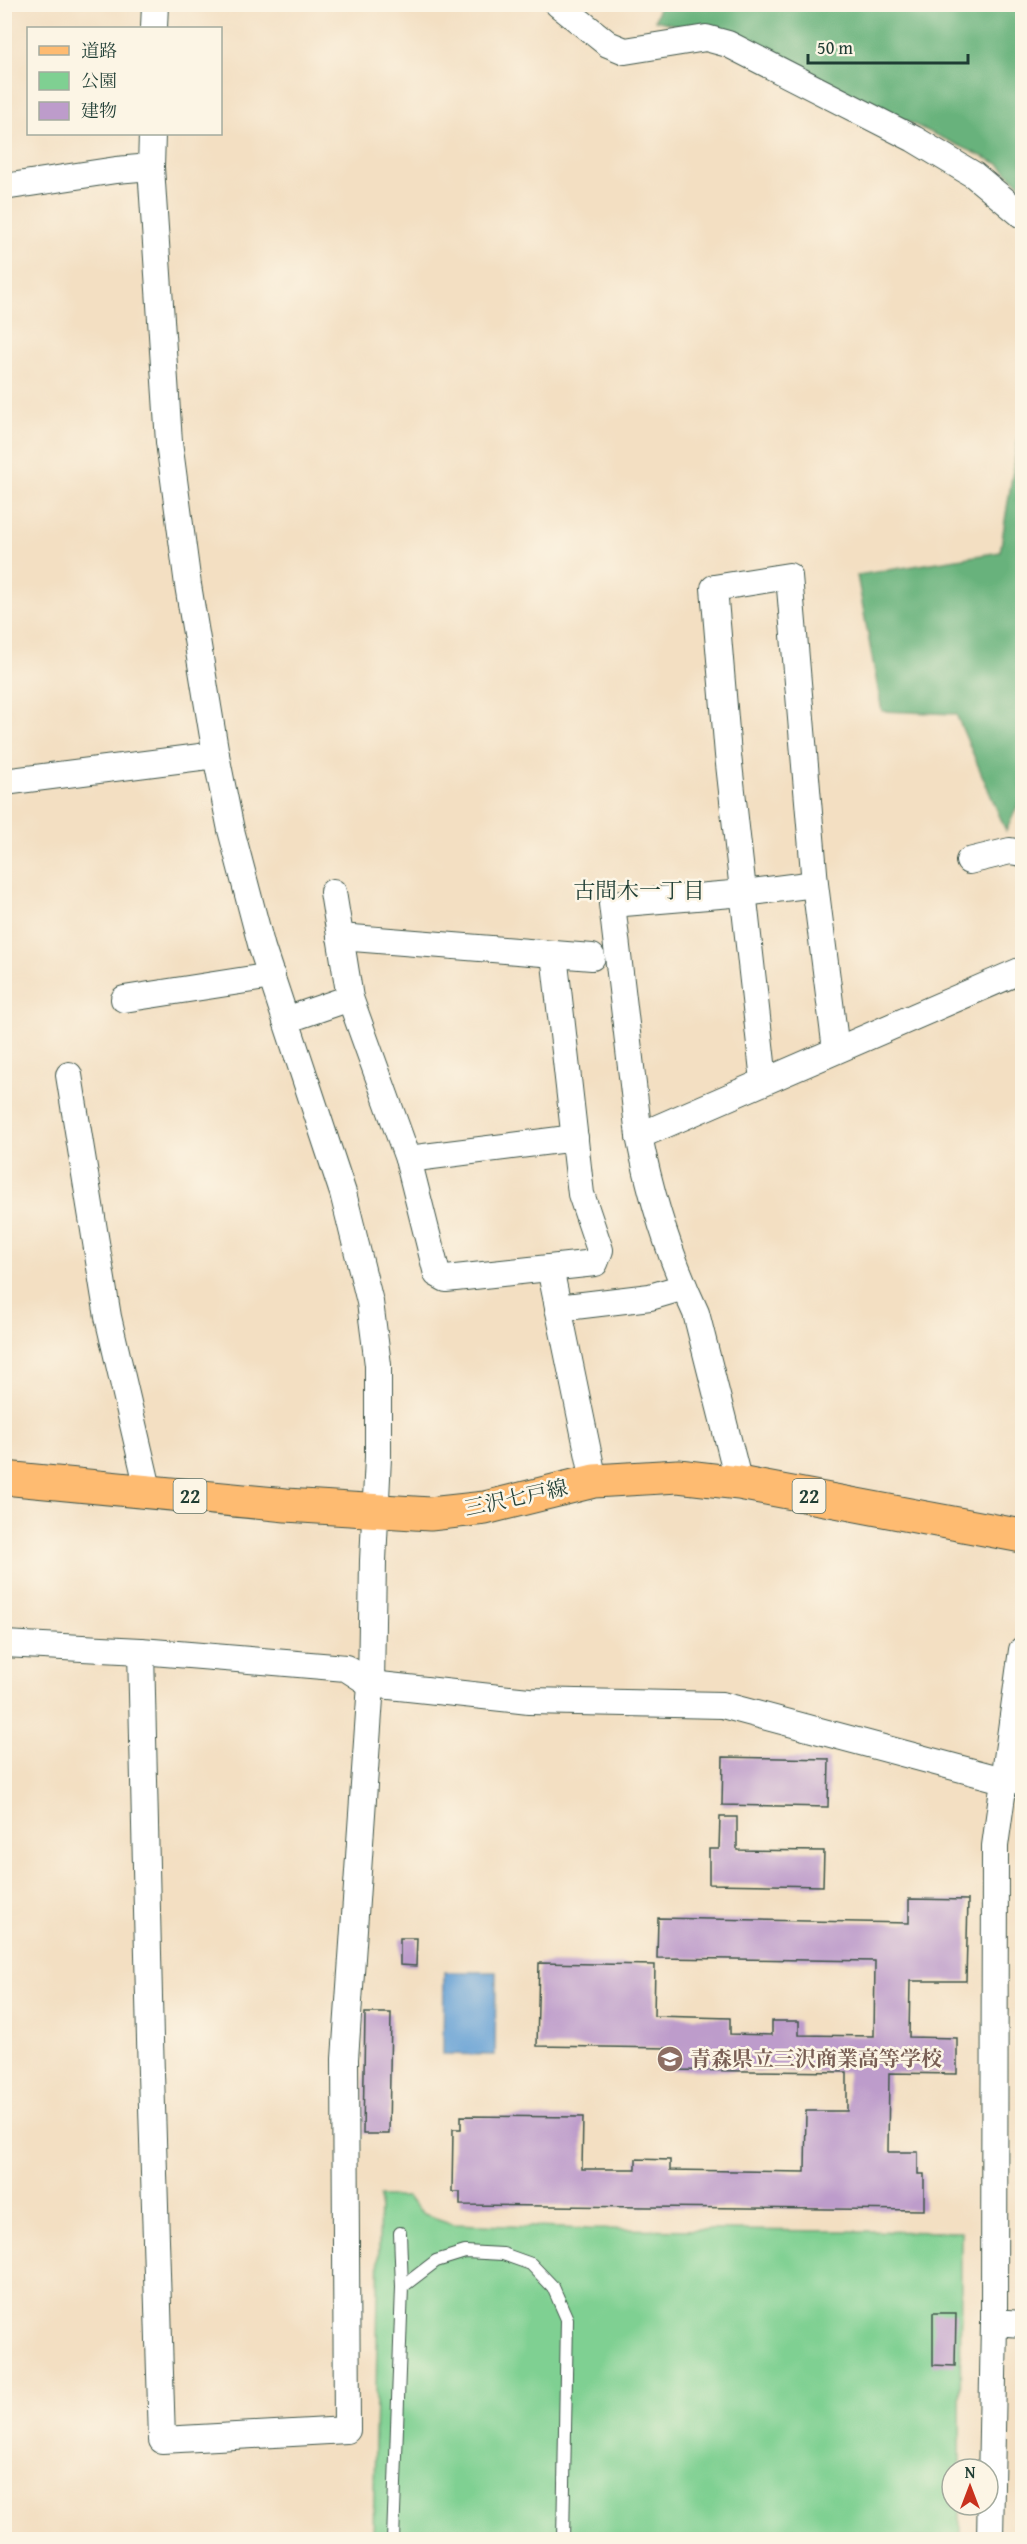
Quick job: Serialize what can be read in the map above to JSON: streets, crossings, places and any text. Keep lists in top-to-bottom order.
{
  "streets": {
    "main road": ["22", "三沢七戸線"]
  },
  "districts": ["古間木一丁目"],
  "places": {
    "school or university": ["青森県立三沢商業高等学校"]
  },
  "legend": ["道路", "公園", "建物"],
  "scale_bar": "50 m",
  "north": "top"
}
